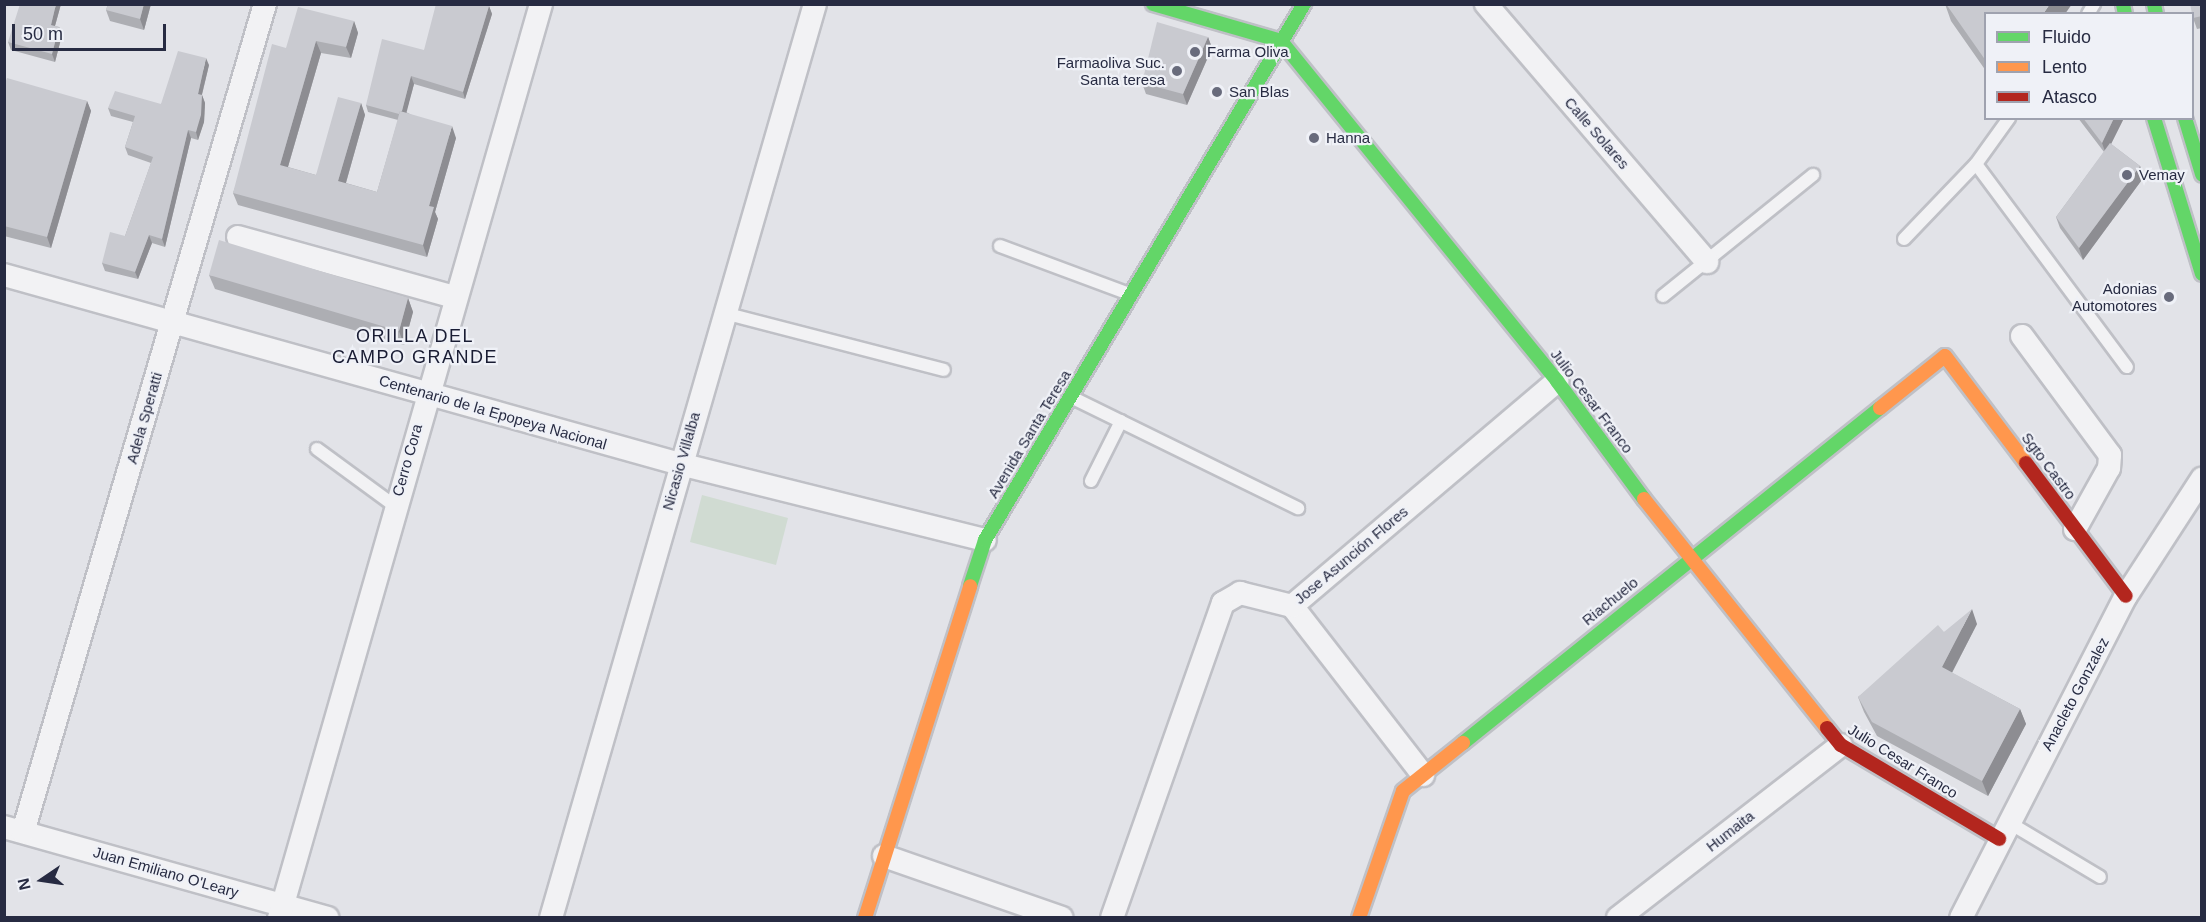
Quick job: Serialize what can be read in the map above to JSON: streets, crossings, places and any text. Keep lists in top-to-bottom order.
{
  "streets": {
    "main road": [
      "Julio Cesar Franco",
      "Avenida Santa Teresa",
      "Sgto Castro",
      "Riachuelo"
    ],
    "street": [
      "Calle Solares",
      "Centenario de la Epopeya Nacional",
      "Adela Speratti",
      "Cerro Cora",
      "Nicasio Villalba",
      "Jose Asunción Flores",
      "Anacleto Gonzalez",
      "Humaita",
      "Juan Emiliano O'Leary"
    ]
  },
  "crossings": [
    ["Julio Cesar Franco", "Avenida Santa Teresa"],
    ["Julio Cesar Franco", "Jose Asunción Flores"],
    ["Julio Cesar Franco", "Riachuelo"],
    ["Julio Cesar Franco", "Anacleto Gonzalez"],
    ["Julio Cesar Franco", "Humaita"],
    ["Centenario de la Epopeya Nacional", "Adela Speratti"],
    ["Centenario de la Epopeya Nacional", "Avenida Santa Teresa"],
    ["Centenario de la Epopeya Nacional", "Cerro Cora"],
    ["Centenario de la Epopeya Nacional", "Nicasio Villalba"],
    ["Adela Speratti", "Juan Emiliano O'Leary"],
    ["Cerro Cora", "Juan Emiliano O'Leary"],
    ["Sgto Castro", "Riachuelo"],
    ["Sgto Castro", "Anacleto Gonzalez"]
  ],
  "districts": ["ORILLA DEL CAMPO GRANDE"],
  "places": [
    "Farma Oliva",
    "Farmaoliva Suc. Santa teresa",
    "San Blas",
    "Hanna",
    "Vemay",
    "Adonias Automotores"
  ],
  "legend": ["Fluido", "Lento", "Atasco"],
  "scale_bar": "50 m",
  "north": "left"
}
